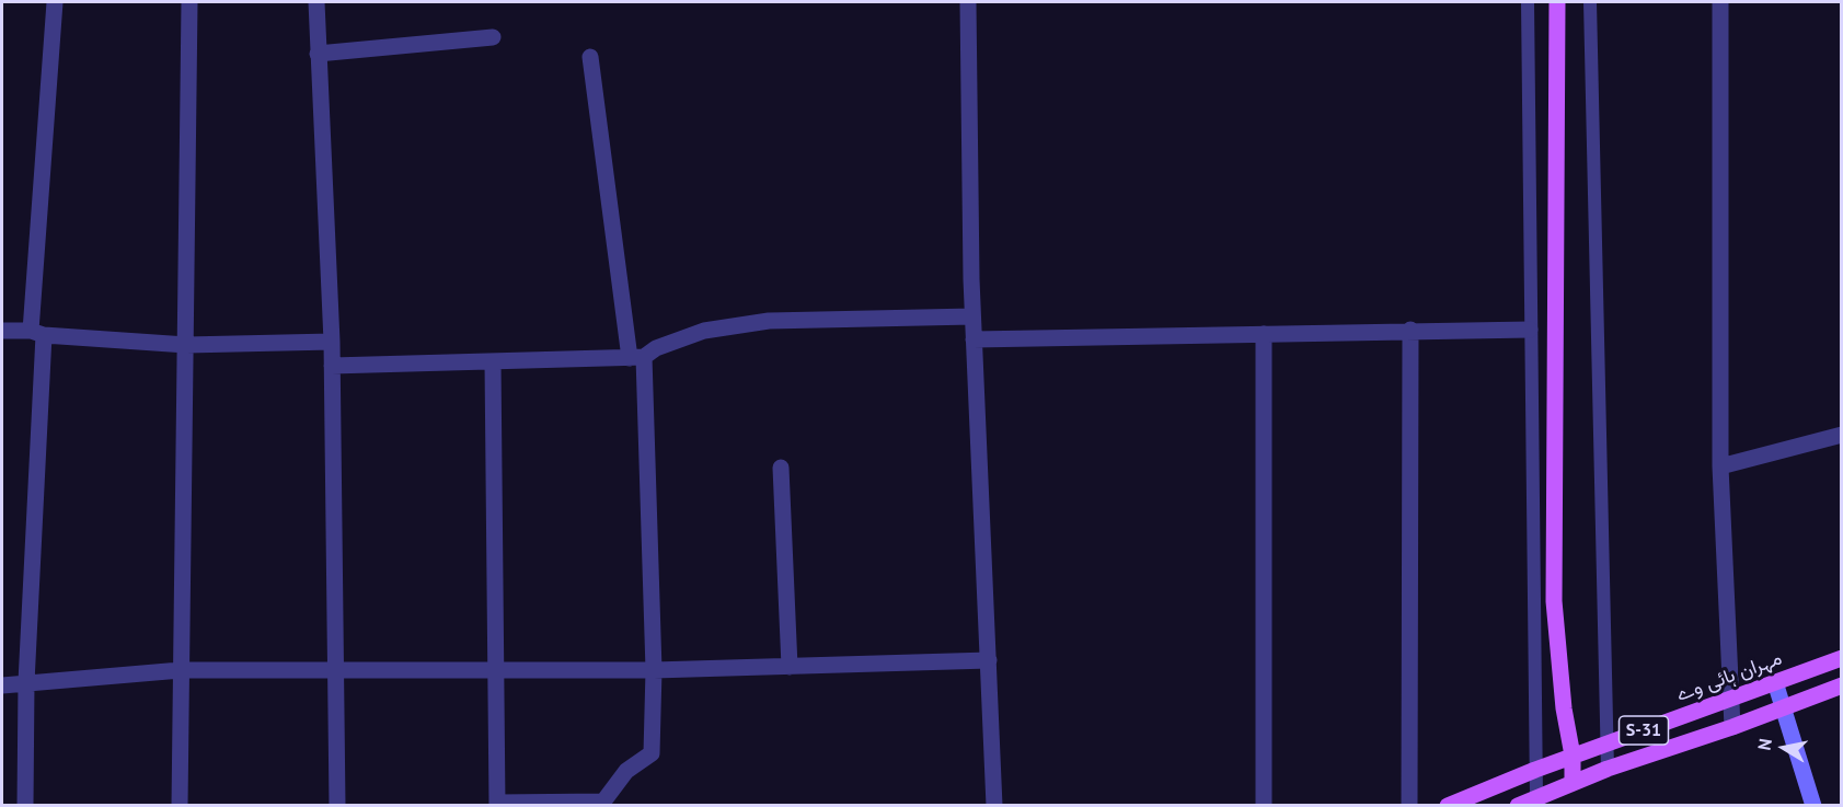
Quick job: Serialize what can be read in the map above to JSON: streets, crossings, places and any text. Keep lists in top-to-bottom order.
{
  "streets": {
    "main road": ["مہران ہائی وے", "S-31"]
  },
  "north": "left"
}
